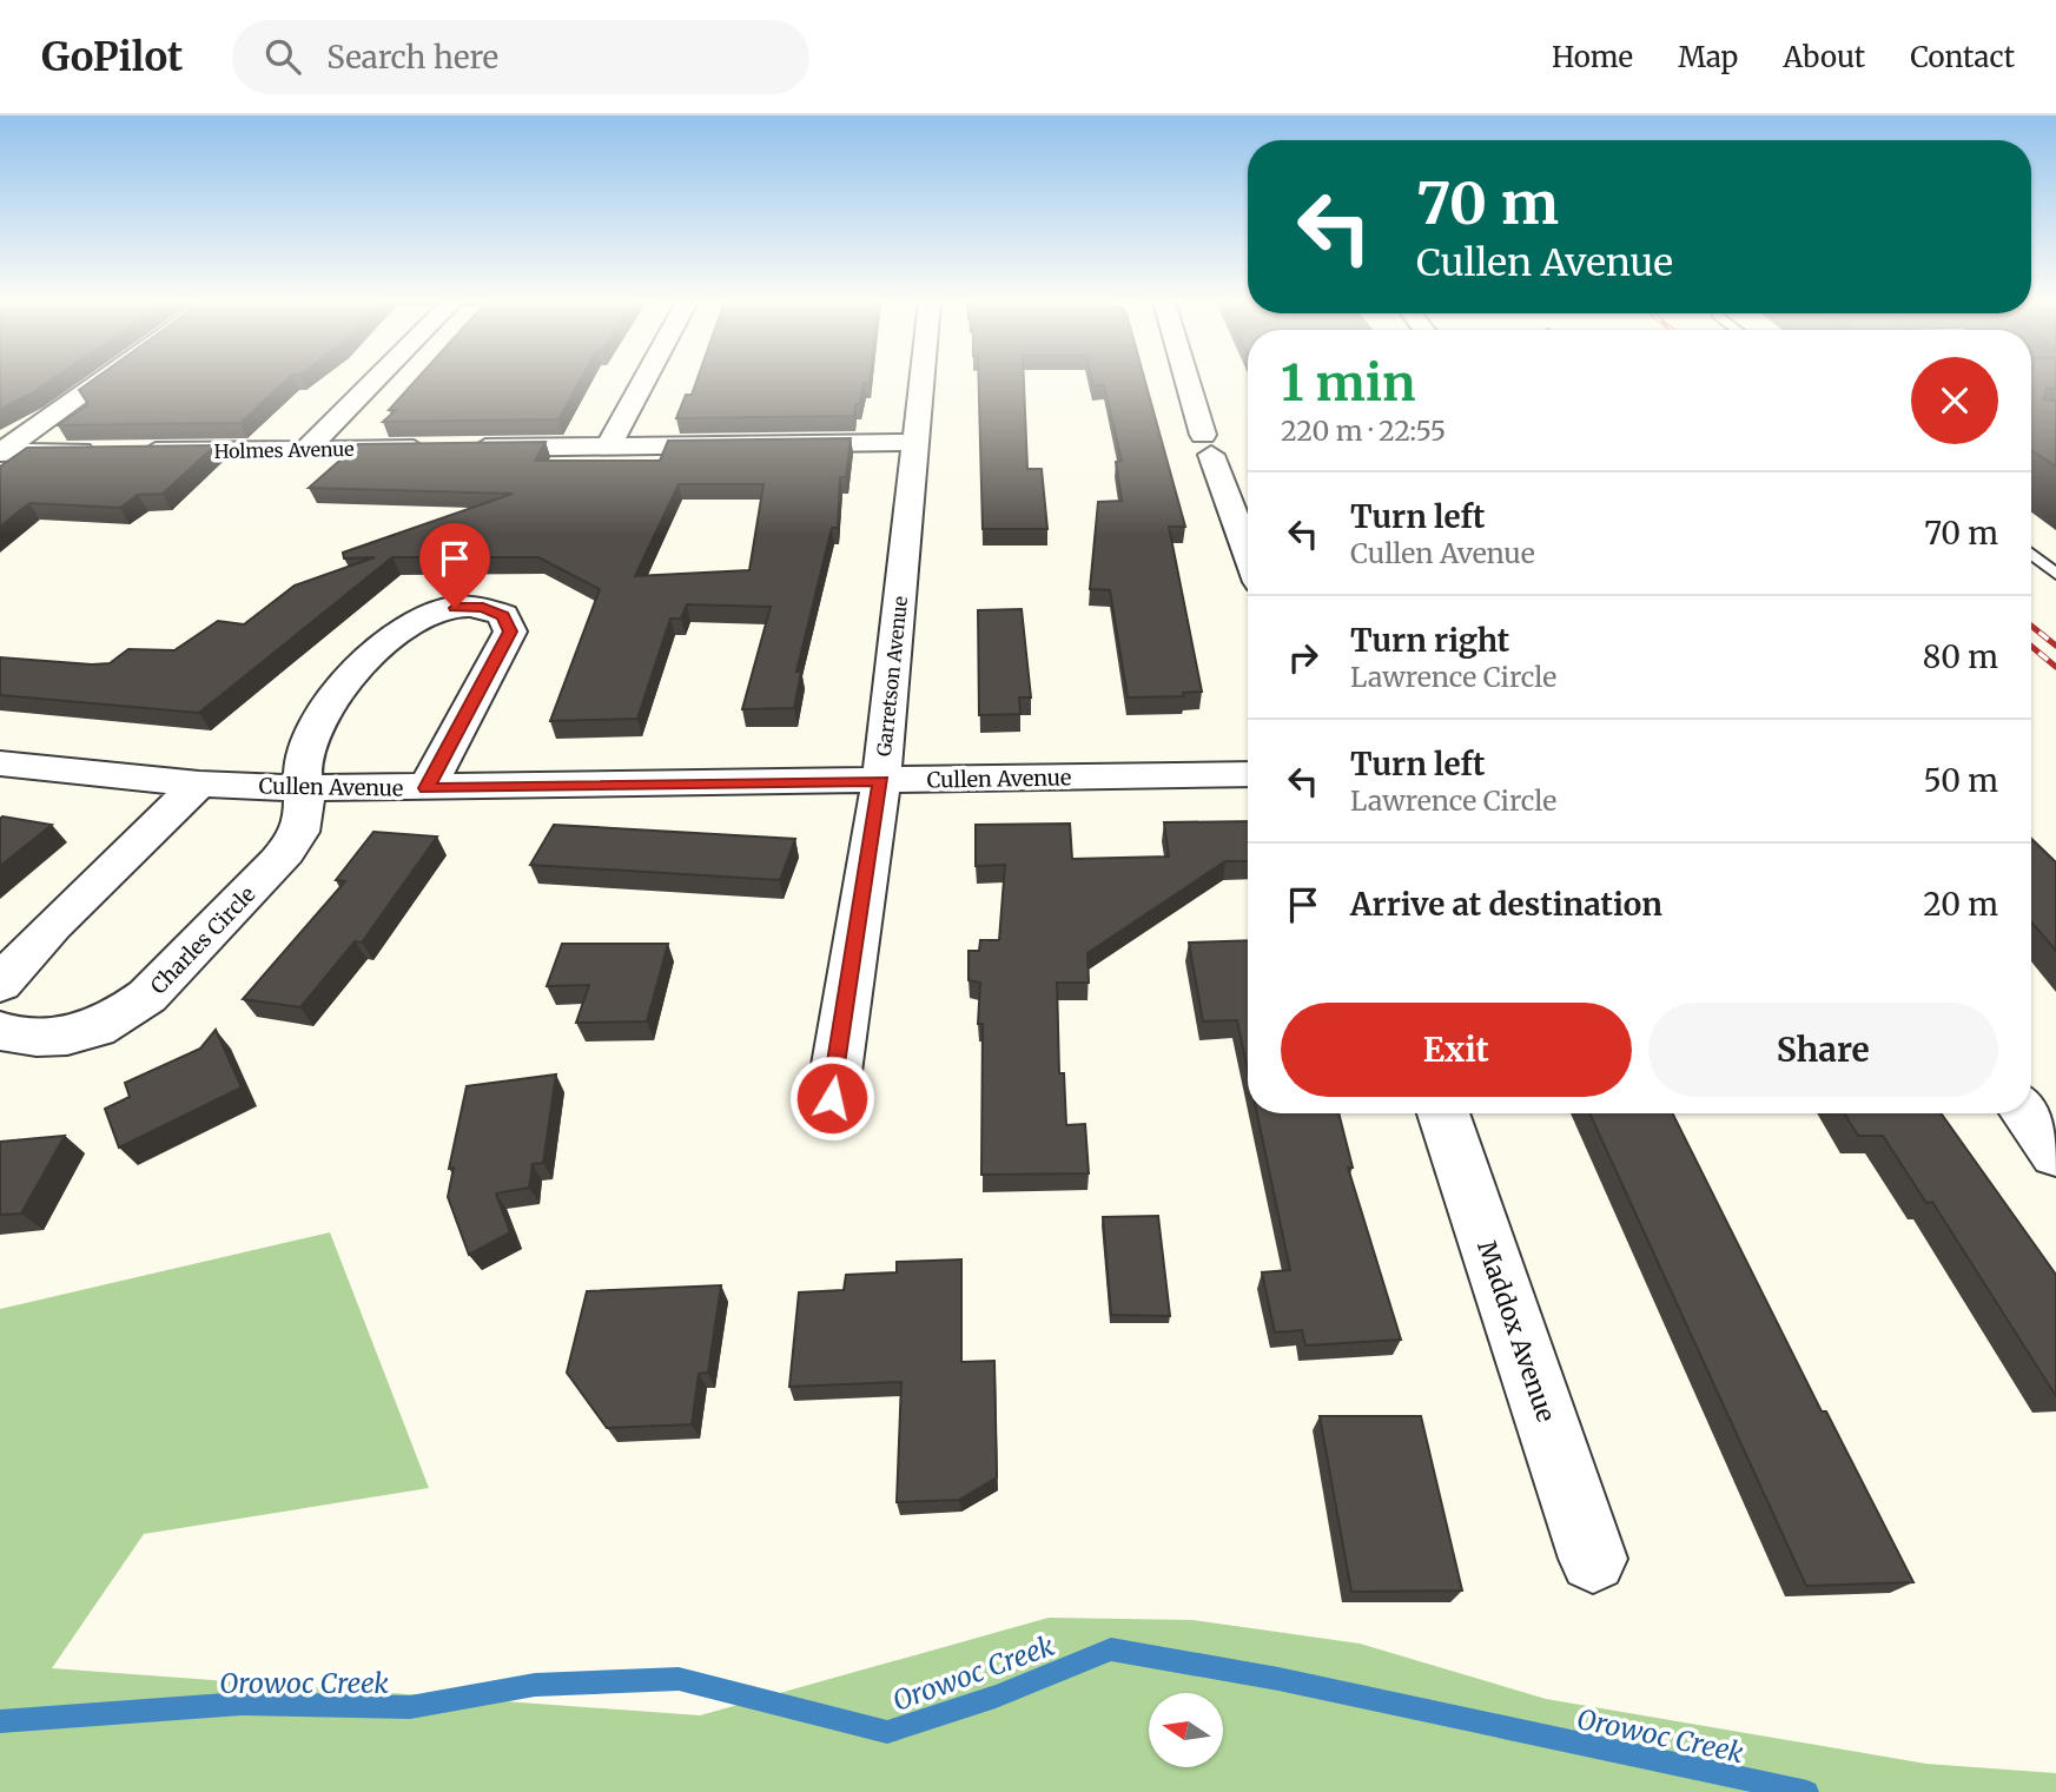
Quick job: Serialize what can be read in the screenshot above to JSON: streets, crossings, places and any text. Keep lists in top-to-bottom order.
{
  "streets": {
    "street": [
      "Holmes Avenue",
      "Garretson Avenue",
      "Cullen Avenue",
      "Charles Circle",
      "Maddox Avenue"
    ]
  },
  "crossings": [
    ["Garretson Avenue", "Cullen Avenue"],
    ["Cullen Avenue", "Charles Circle"]
  ],
  "water": ["Orowoc Creek"],
  "north": "left",
  "page": {
    "header": "GoPilot",
    "search": "Search here",
    "nav": [
      "Home",
      "Map",
      "About",
      "Contact"
    ],
    "turn": ["70 m", "Cullen Avenue"],
    "heading": ["1 min", "220 m · 22:55"],
    "list": [
      {
        "name": "Turn left",
        "note": "Cullen Avenue",
        "value": "70 m"
      },
      {
        "name": "Turn right",
        "note": "Lawrence Circle",
        "value": "80 m"
      },
      {
        "name": "Turn left",
        "note": "Lawrence Circle",
        "value": "50 m"
      },
      {
        "name": "Arrive at destination",
        "value": "20 m"
      }
    ],
    "buttons": ["Exit", "Share"]
  }
}
